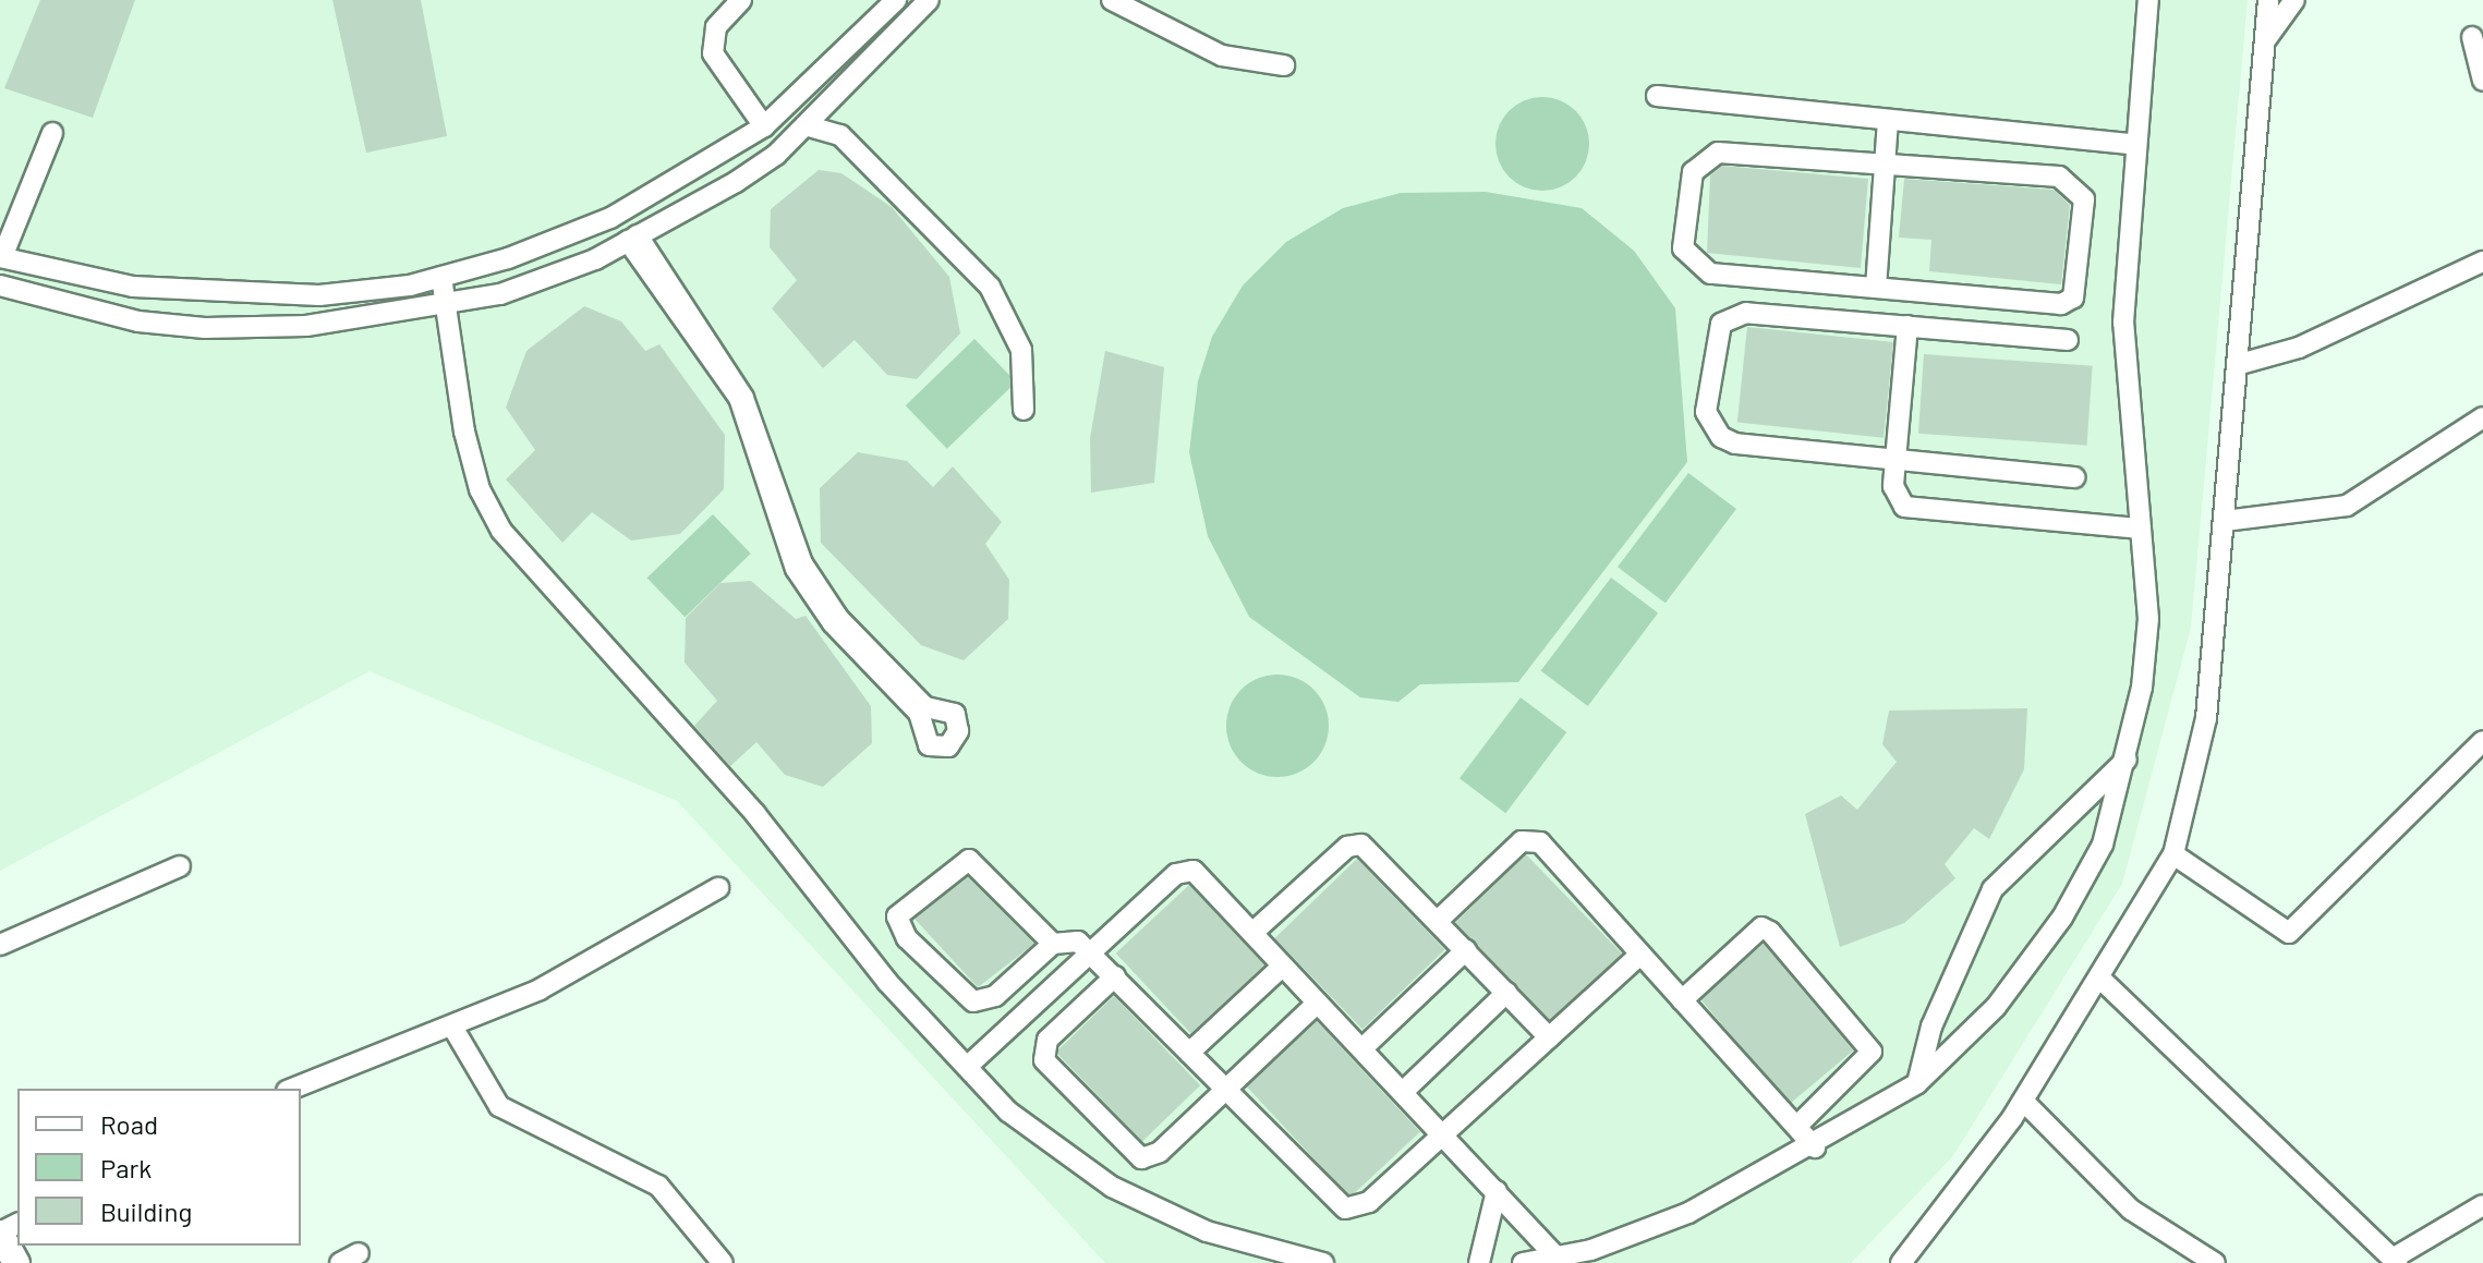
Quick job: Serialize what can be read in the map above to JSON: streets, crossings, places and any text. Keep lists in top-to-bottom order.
{
  "legend": ["Road", "Park", "Building"]
}
